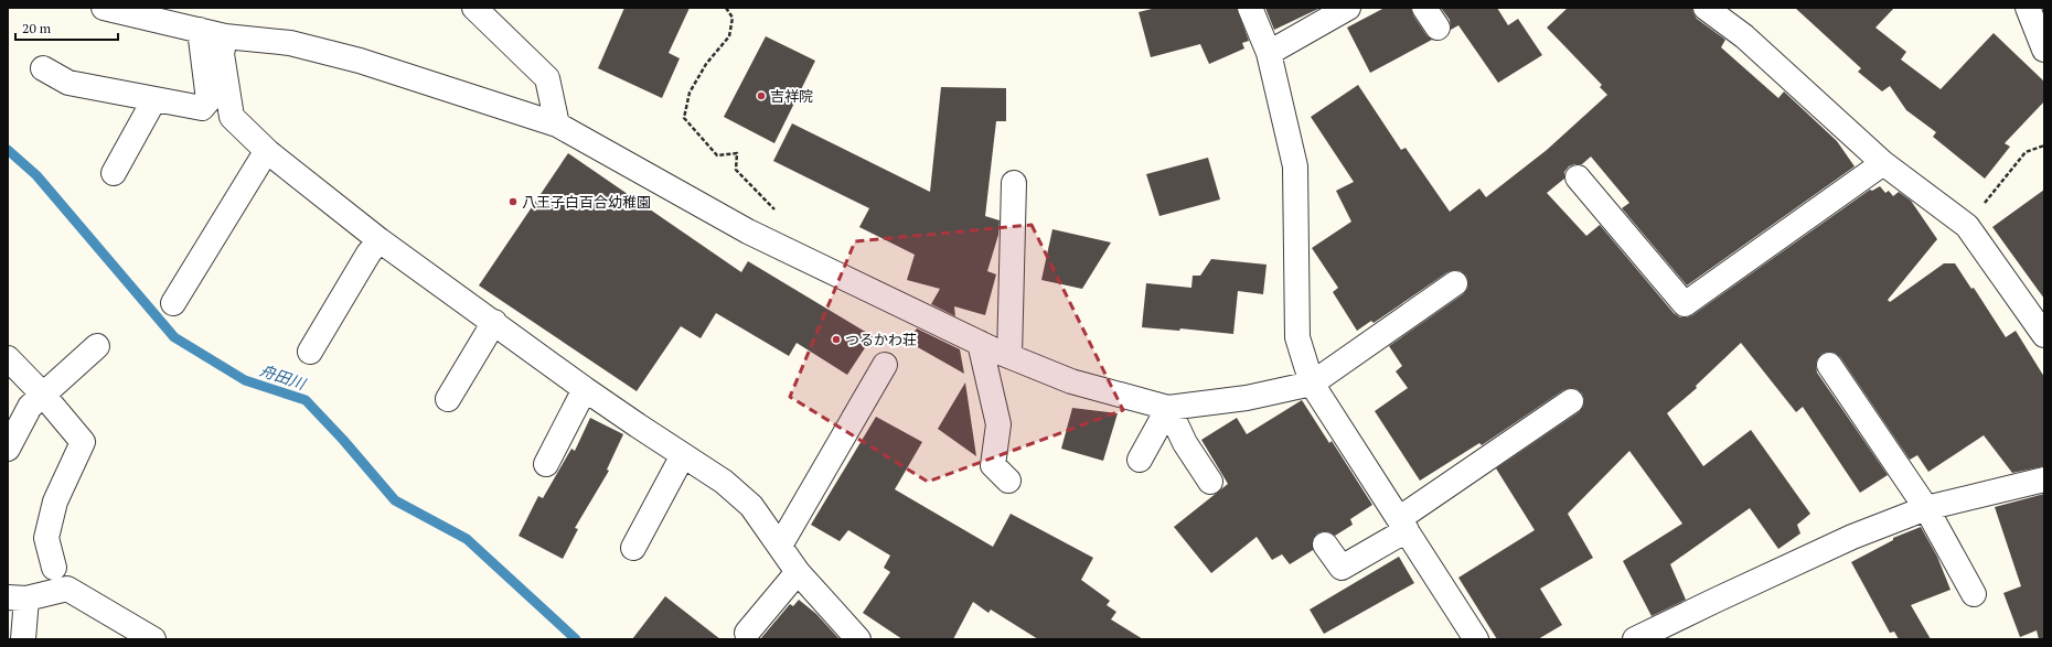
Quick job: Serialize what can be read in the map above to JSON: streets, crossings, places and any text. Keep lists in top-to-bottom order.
{
  "water": ["舟田川"],
  "places": ["吉祥院", "八王子白百合幼稚園", "つるかわ荘"],
  "scale_bar": "20 m"
}
